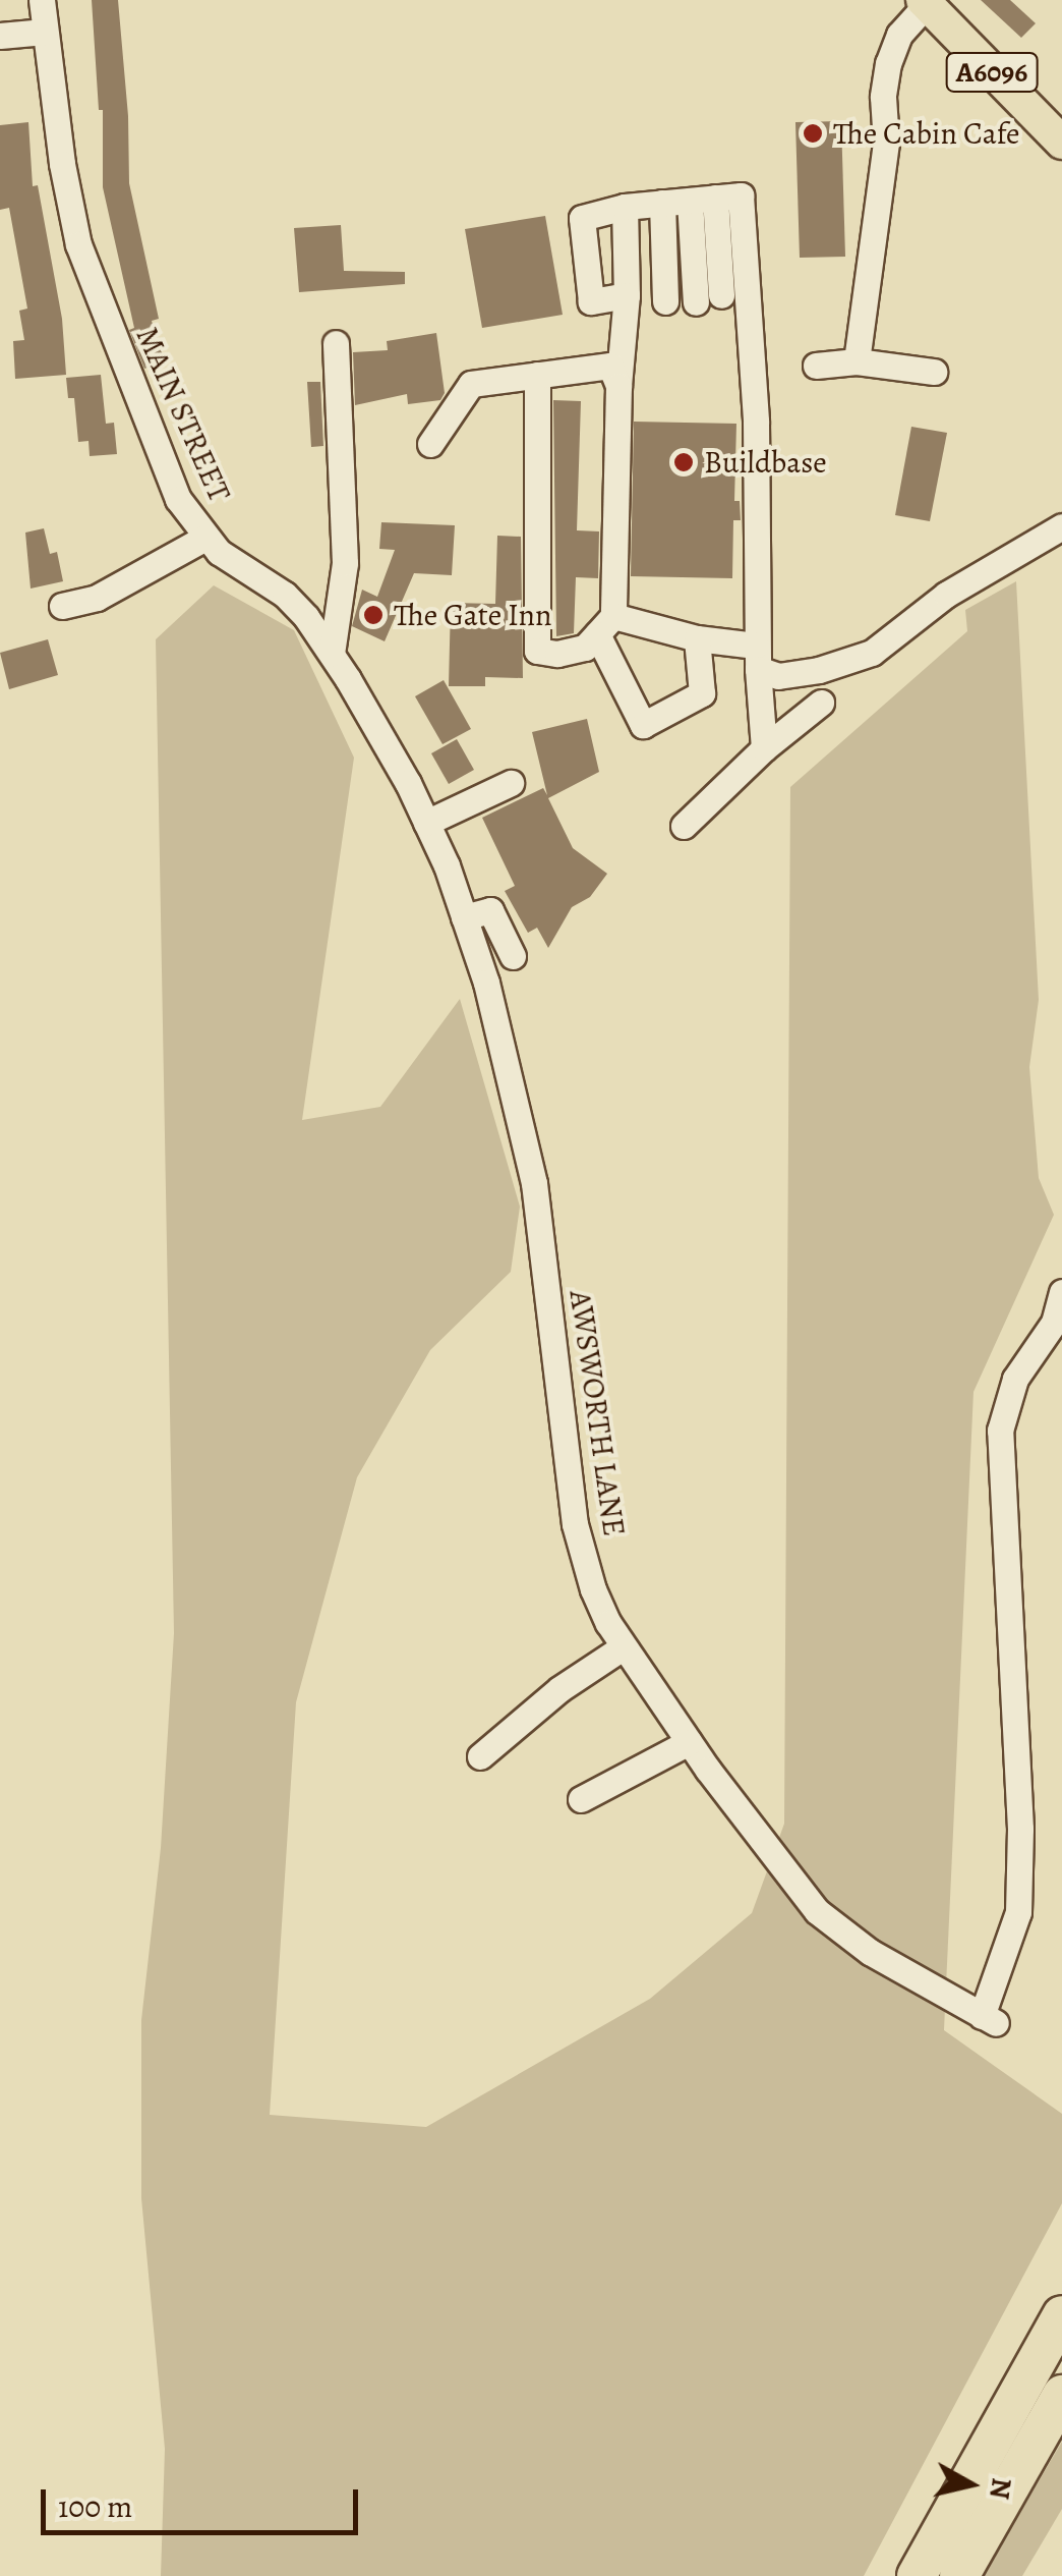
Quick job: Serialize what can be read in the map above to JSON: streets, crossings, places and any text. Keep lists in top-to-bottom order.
{
  "streets": {
    "main road": ["A6096"],
    "street": ["MAIN STREET", "AWSWORTH LANE"]
  },
  "crossings": [
    ["MAIN STREET", "AWSWORTH LANE"]
  ],
  "places": ["The Cabin Cafe", "Buildbase", "The Gate Inn"],
  "scale_bar": "100 m",
  "north": "right"
}
